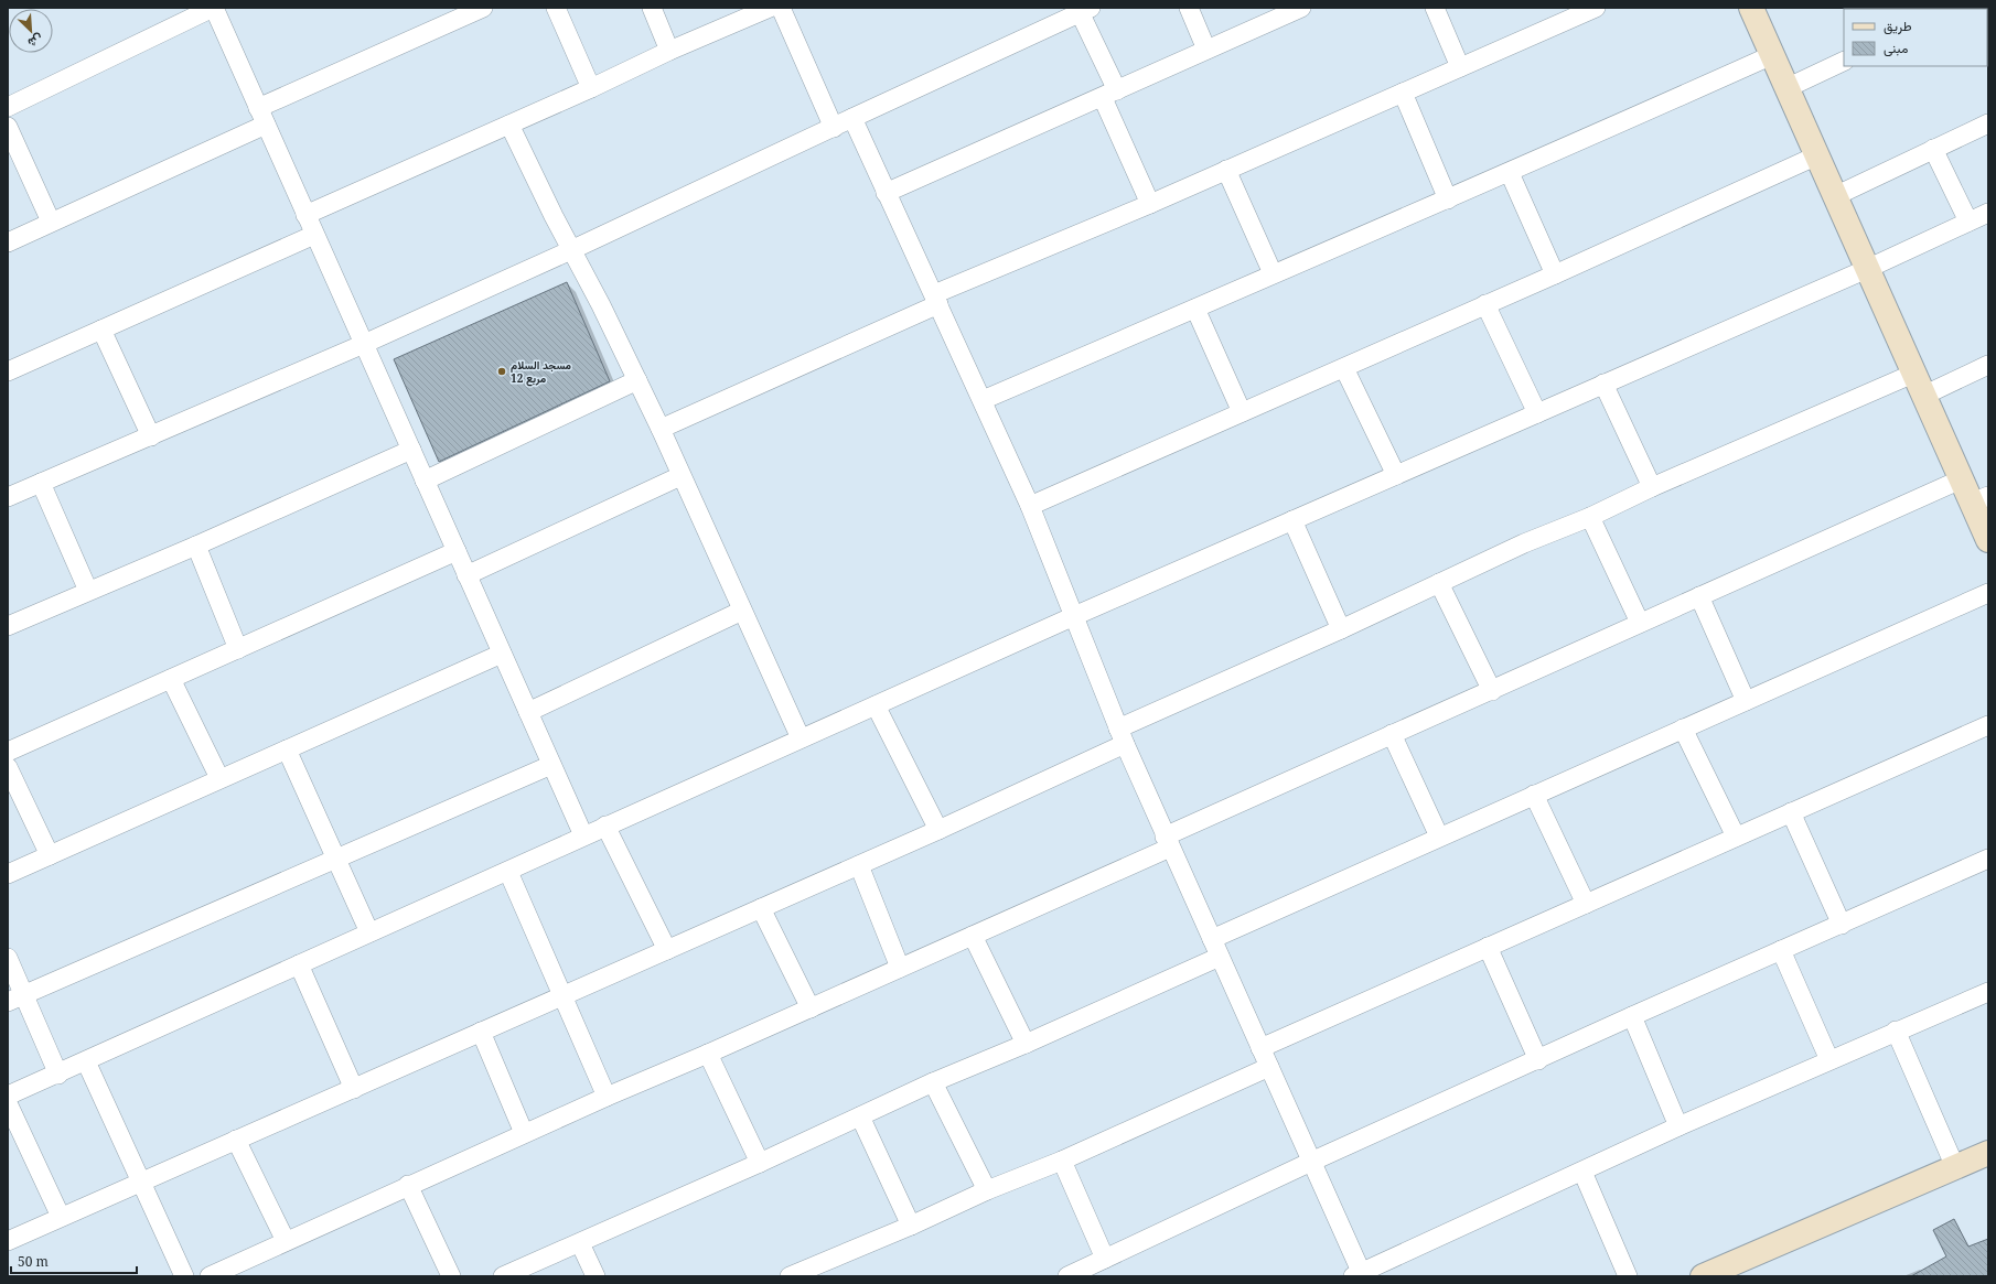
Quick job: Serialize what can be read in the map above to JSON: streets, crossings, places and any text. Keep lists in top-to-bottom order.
{
  "places": ["مسجد السلام مربع 12"],
  "legend": ["طريق", "مبنى"],
  "scale_bar": "50 m",
  "north": "bottom right"
}
